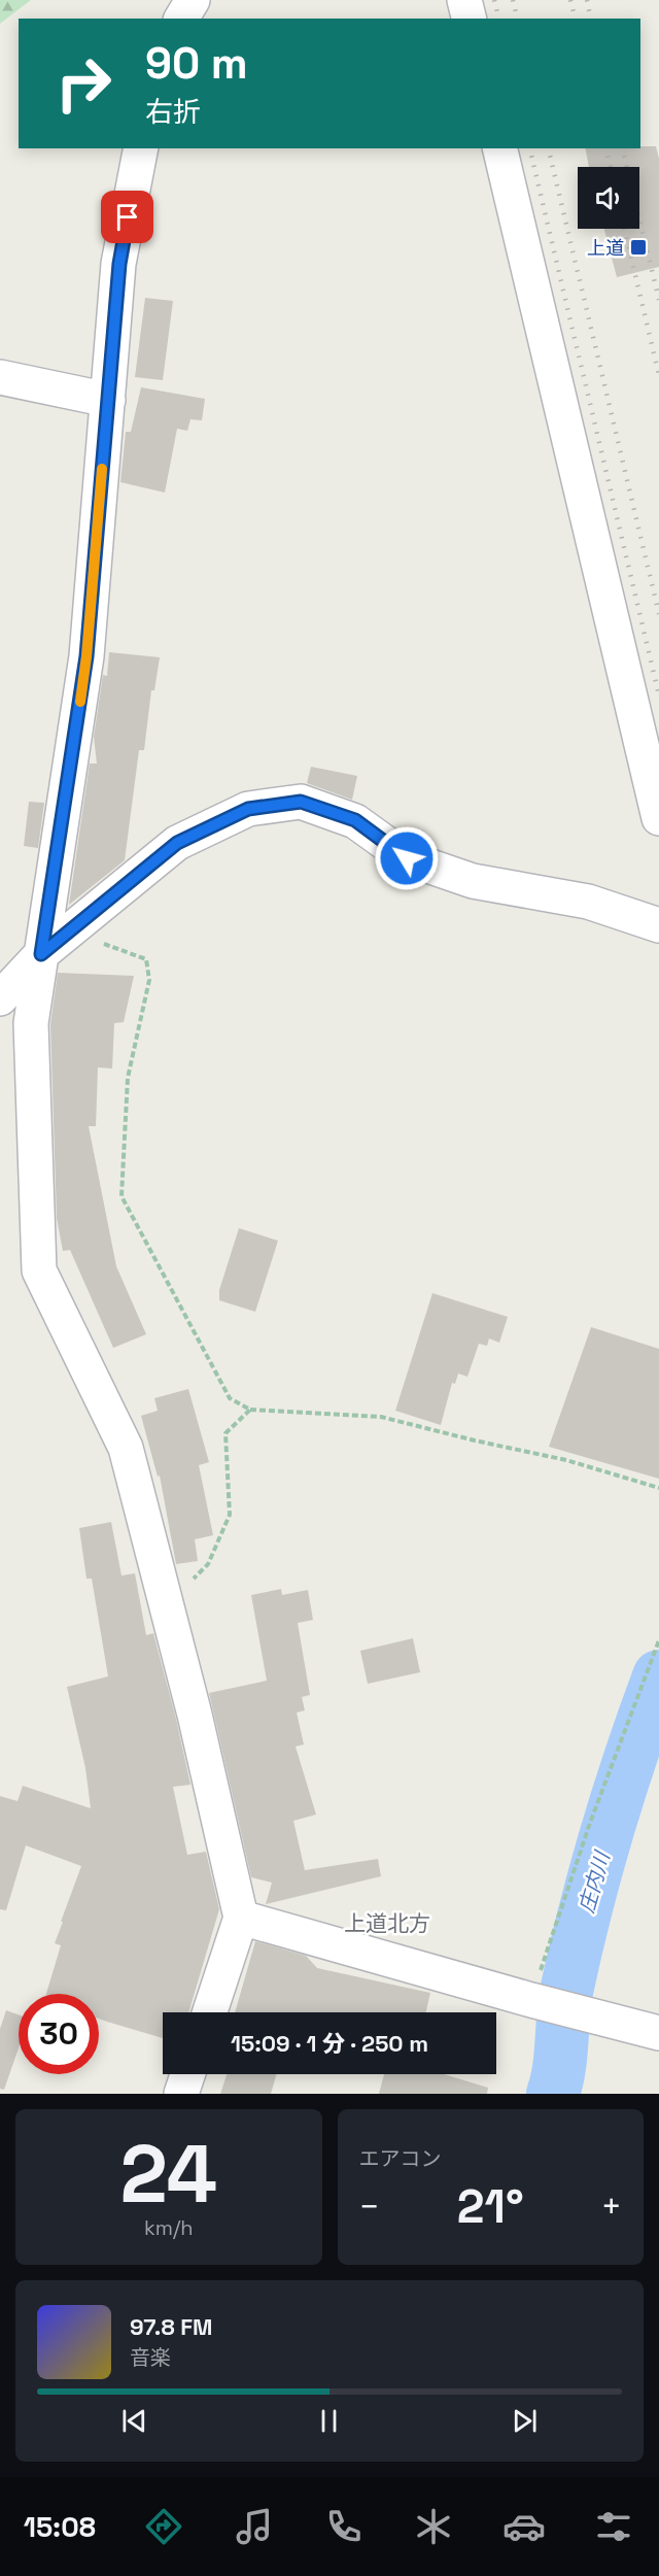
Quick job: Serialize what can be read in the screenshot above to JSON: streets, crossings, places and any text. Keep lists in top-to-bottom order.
{
  "districts": ["上道北方"],
  "water": ["庄内川"],
  "places": {
    "transit": ["上道"]
  },
  "page": {
    "turn": ["90 m", "右折"],
    "limit": "30",
    "trip": "15:09 · 1 分 · 250 m",
    "tile": [
      ["24", "km/h"],
      "エアコン"
    ],
    "heat": ["−", "21°", "+"],
    "song": ["97.8 FM", "音楽"],
    "tabs": "15:08"
  }
}
